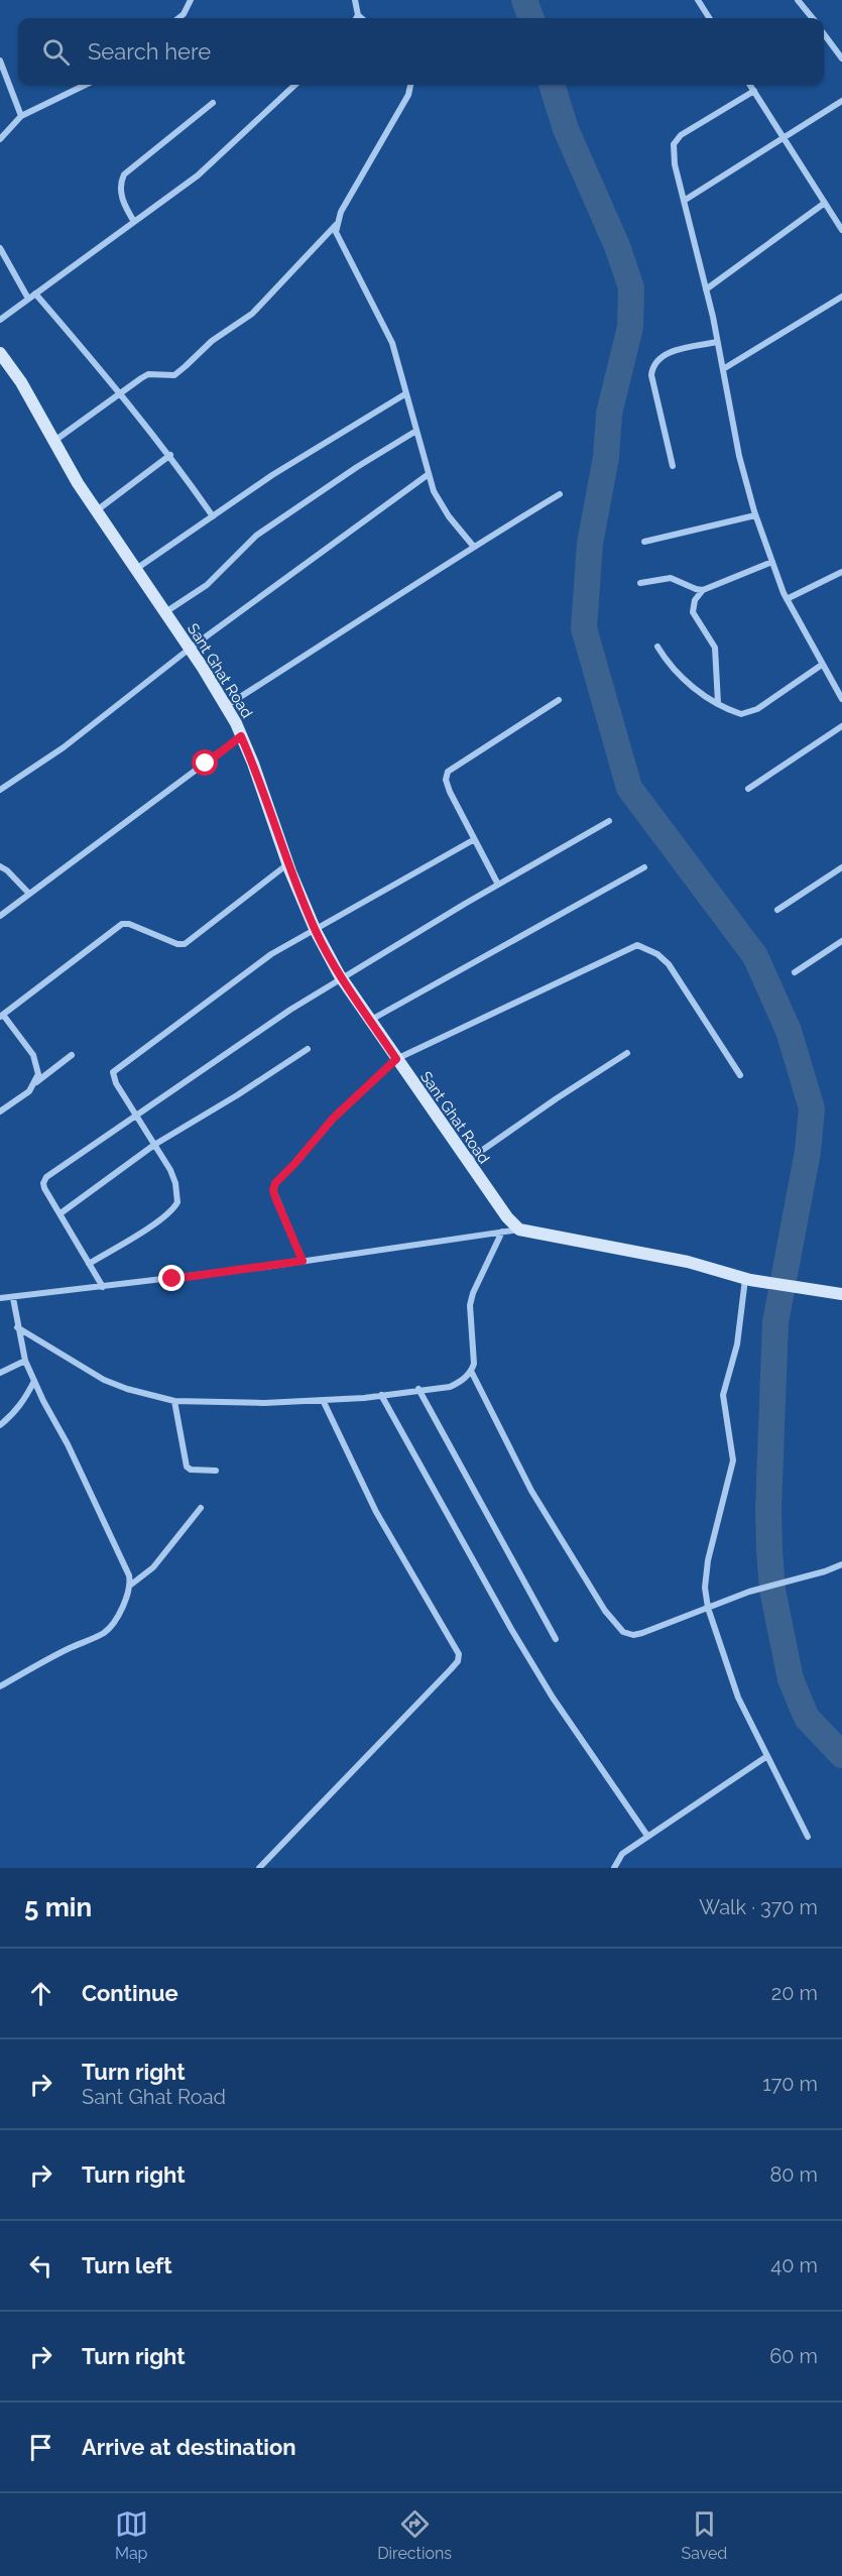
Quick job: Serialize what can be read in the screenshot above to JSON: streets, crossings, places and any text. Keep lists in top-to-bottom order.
{
  "streets": {
    "street": ["Sant Ghat Road"]
  },
  "page": {
    "search": "Search here",
    "heading": ["5 min", "Walk · 370 m"],
    "list": [
      ["Continue", "20 m"],
      ["Turn right", "Sant Ghat Road", "170 m"],
      ["Turn right", "80 m"],
      ["Turn left", "40 m"],
      ["Turn right", "60 m"],
      "Arrive at destination"
    ],
    "nav": ["Map", "Directions", "Saved"]
  }
}
